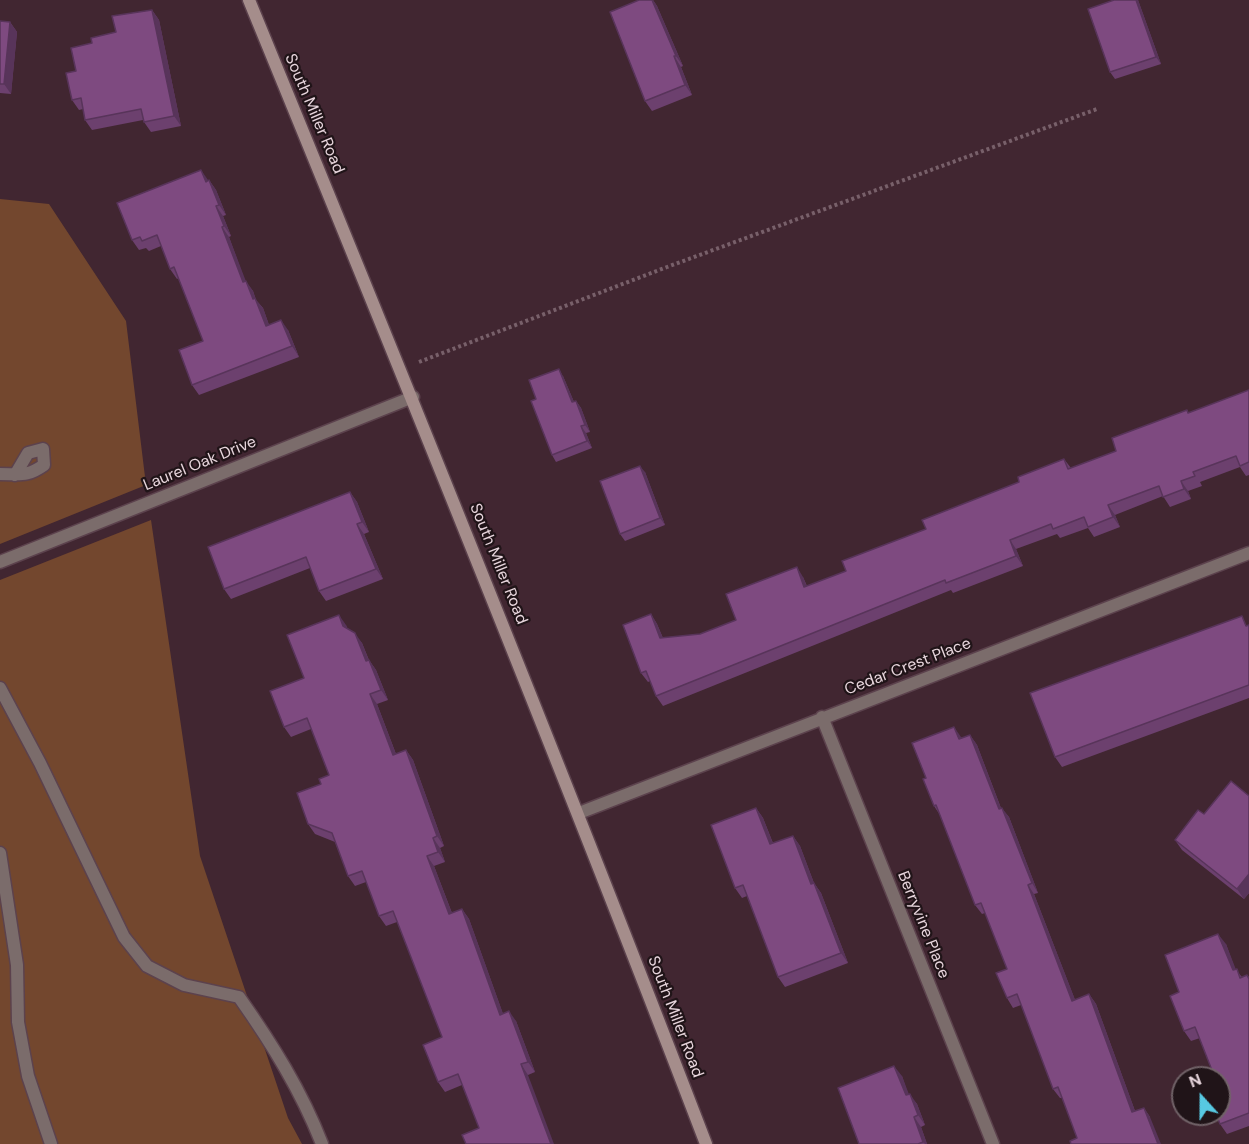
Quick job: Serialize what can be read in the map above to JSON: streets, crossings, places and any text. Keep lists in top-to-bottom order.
{
  "streets": {
    "street": [
      "South Miller Road",
      "Laurel Oak Drive",
      "Cedar Crest Place",
      "Berryvine Place"
    ]
  },
  "crossings": [
    ["South Miller Road", "Laurel Oak Drive"],
    ["South Miller Road", "Cedar Crest Place"],
    ["Cedar Crest Place", "Berryvine Place"]
  ],
  "north": "top"
}
